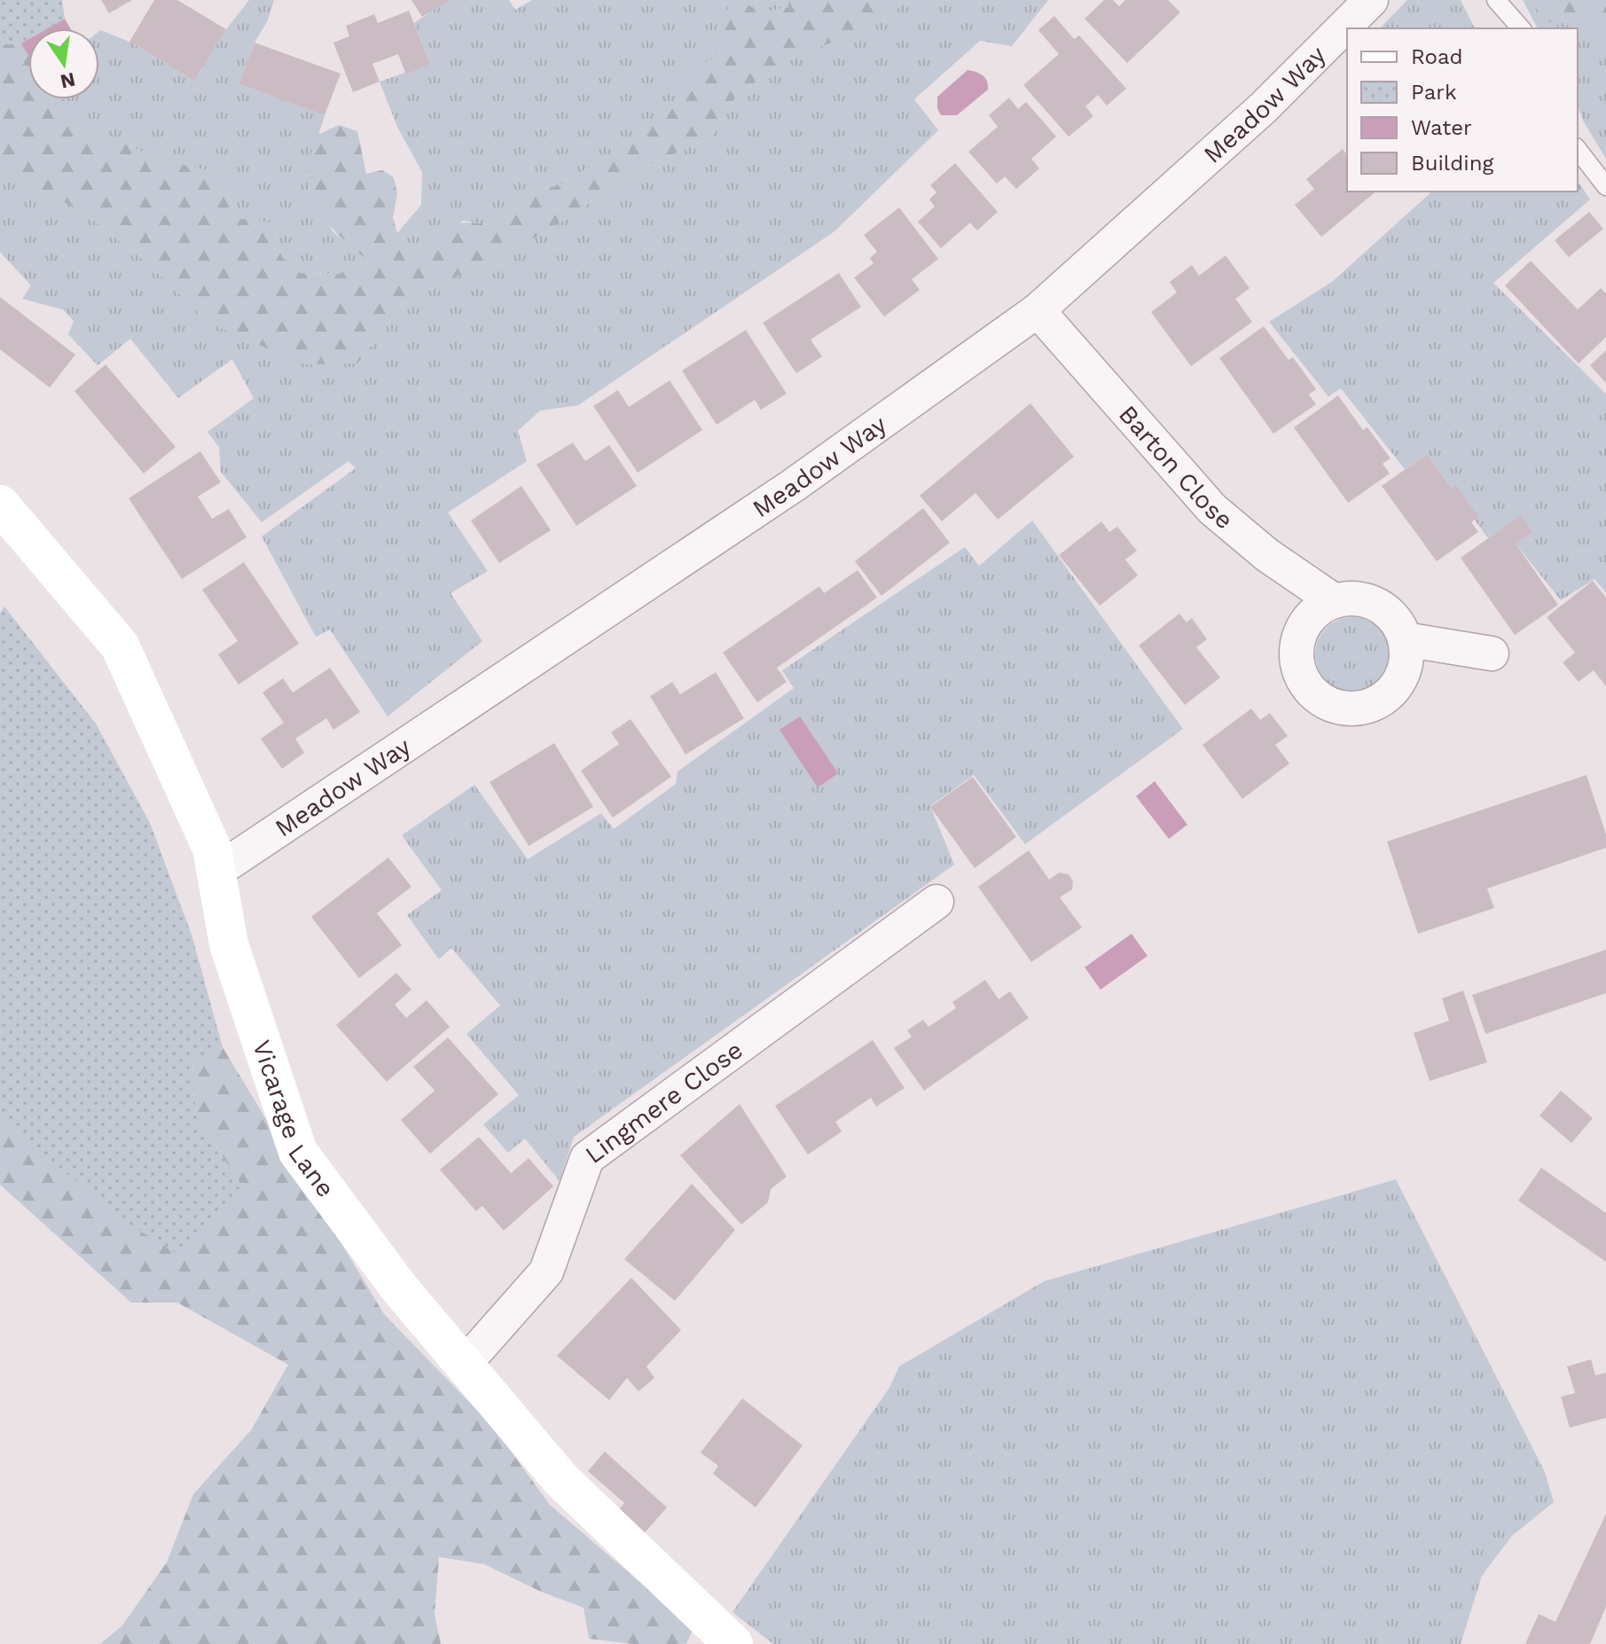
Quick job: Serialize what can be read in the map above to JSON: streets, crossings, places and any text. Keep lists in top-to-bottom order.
{
  "streets": {
    "street": [
      "Meadow Way",
      "Barton Close",
      "Lingmere Close",
      "Vicarage Lane"
    ]
  },
  "crossings": [
    ["Meadow Way", "Barton Close"],
    ["Meadow Way", "Vicarage Lane"],
    ["Lingmere Close", "Vicarage Lane"]
  ],
  "legend": [
    "Road",
    "Park",
    "Water",
    "Building"
  ],
  "north": "bottom"
}
